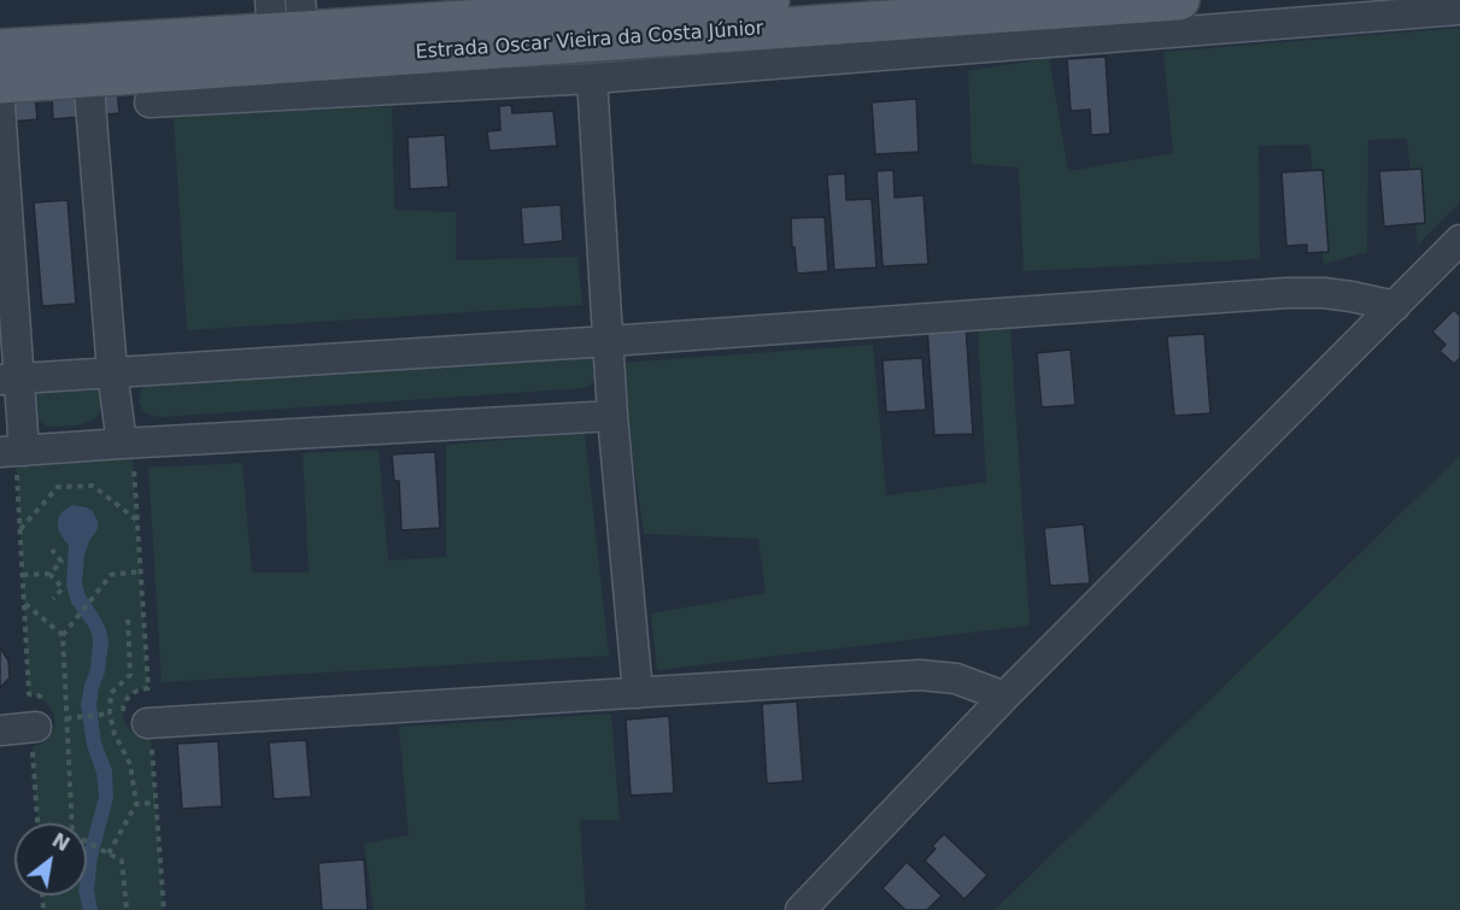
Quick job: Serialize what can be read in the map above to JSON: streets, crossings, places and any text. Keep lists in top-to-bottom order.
{
  "streets": {
    "main road": ["Estrada Oscar Vieira da Costa Júnior"]
  },
  "north": "top right"
}
